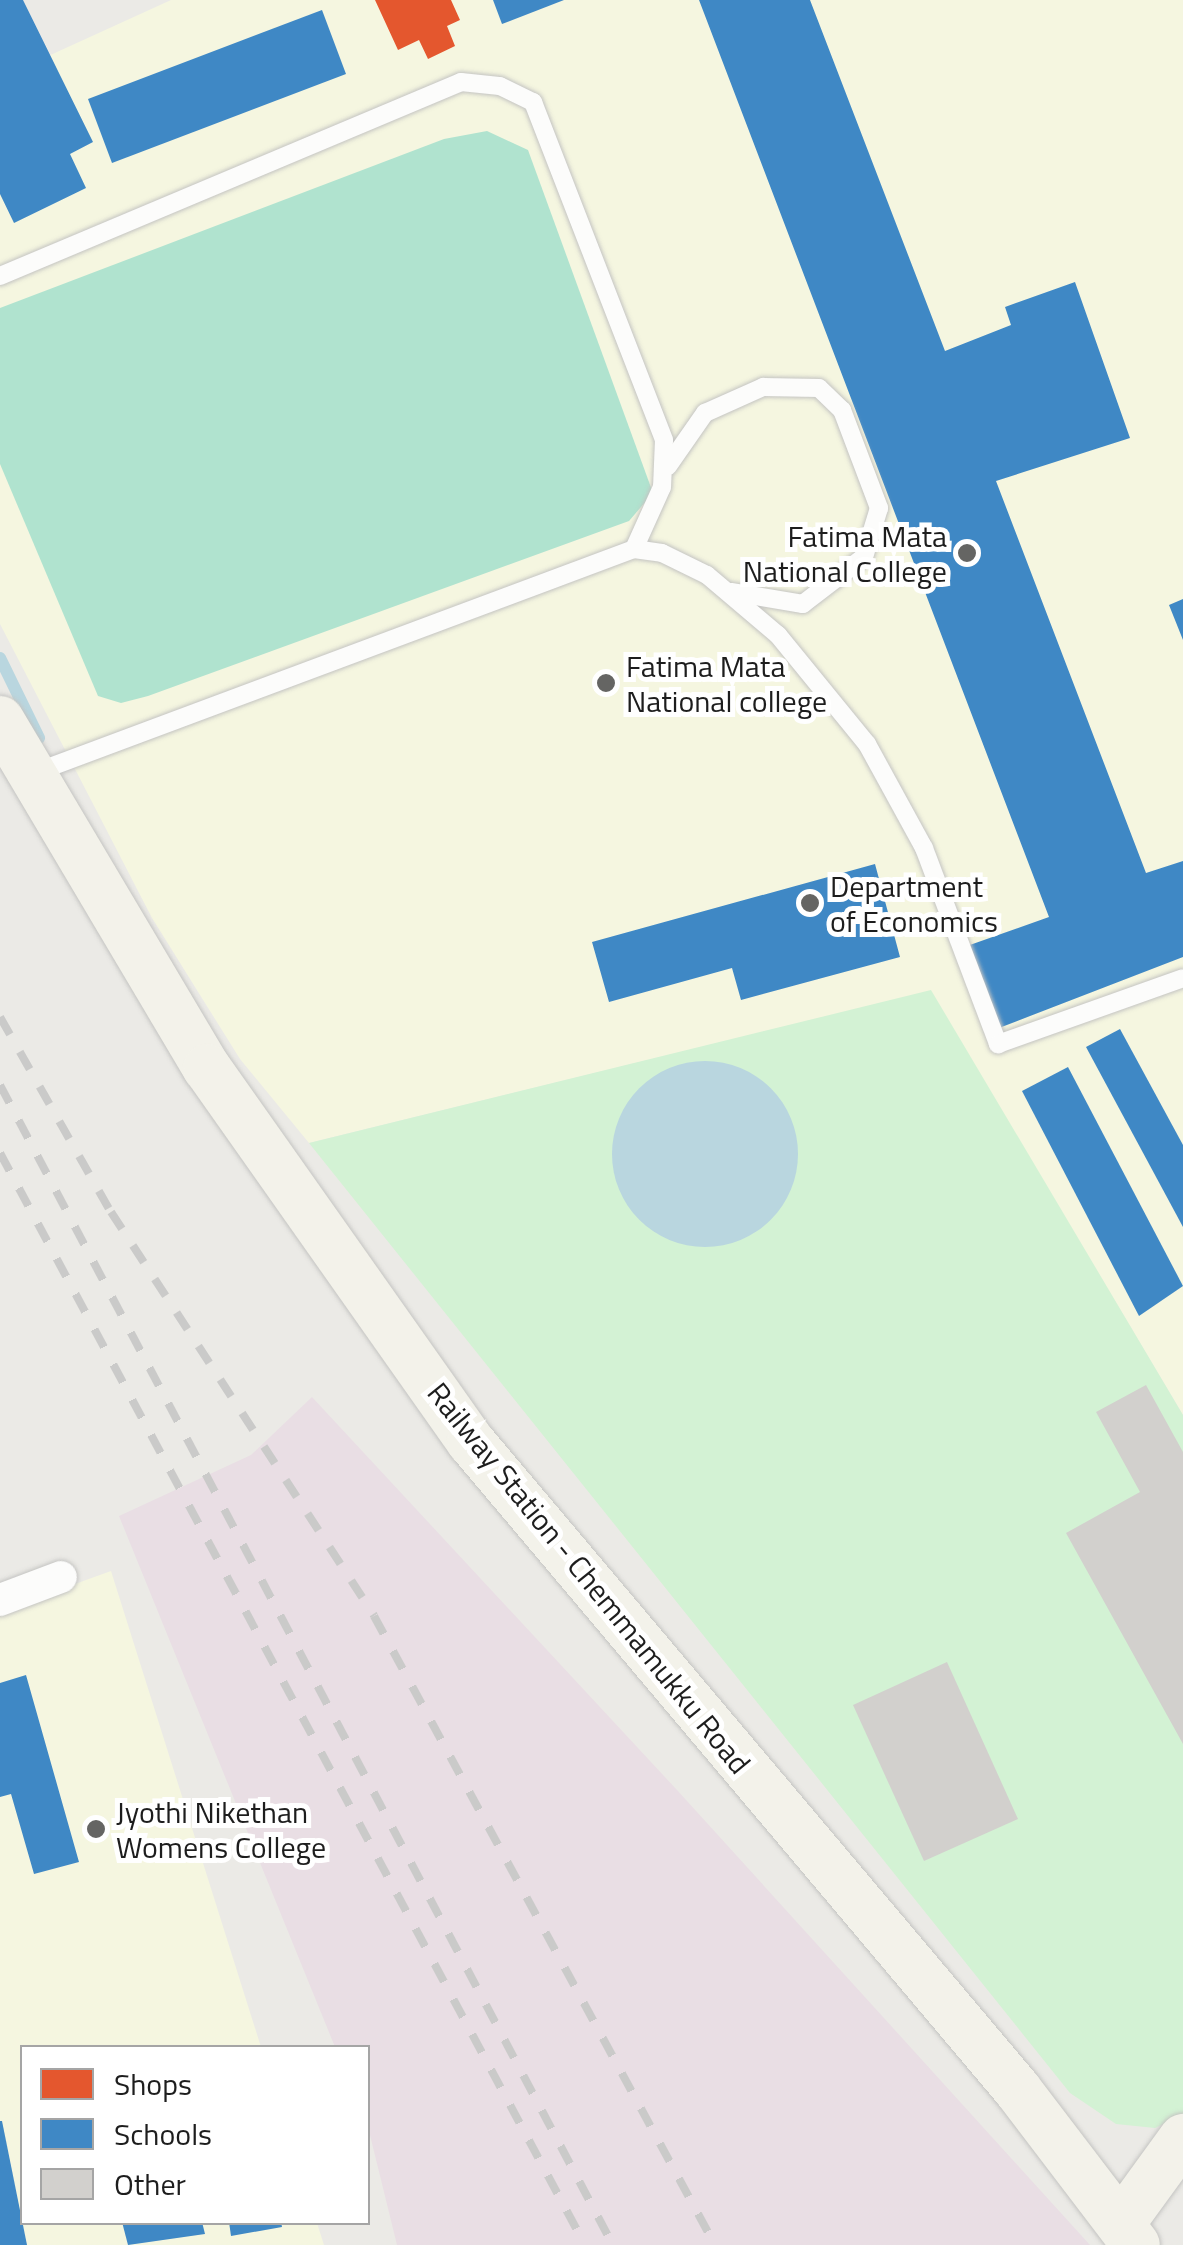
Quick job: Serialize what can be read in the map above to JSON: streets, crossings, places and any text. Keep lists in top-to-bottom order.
{
  "streets": {
    "main road": ["Railway Station - Chemmamukku Road"]
  },
  "places": [
    "Fatima Mata National College",
    "Fatima Mata National college",
    "Department of Economics",
    "Jyothi Nikethan Womens College"
  ],
  "legend": ["Shops", "Schools", "Other"]
}
